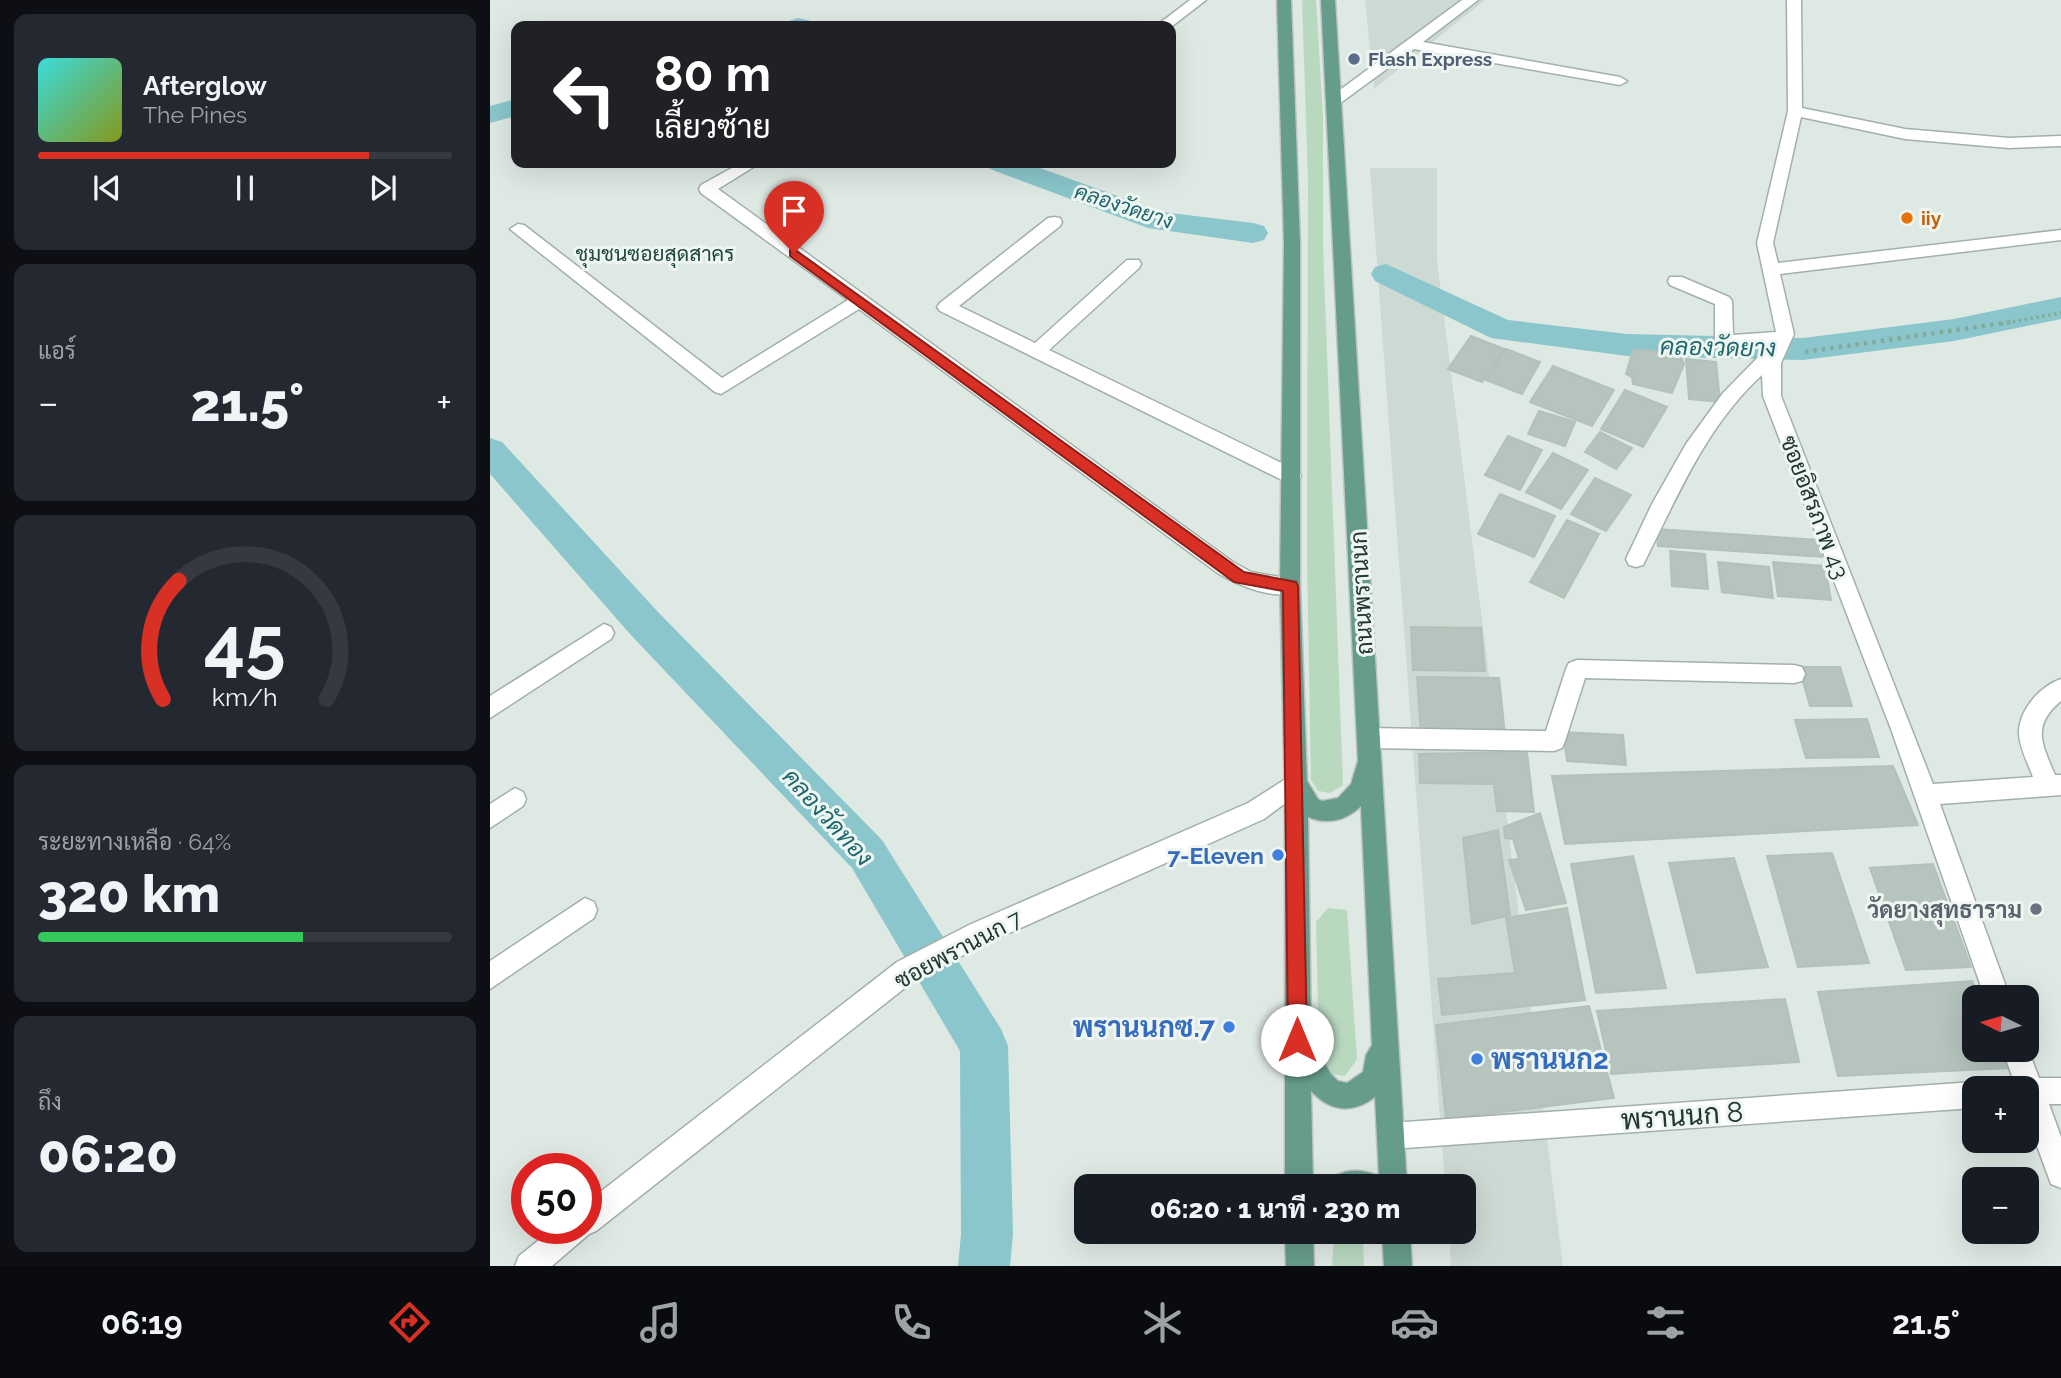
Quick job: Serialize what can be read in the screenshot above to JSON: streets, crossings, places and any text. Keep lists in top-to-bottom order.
{
  "streets": {
    "main road": ["ถนนพรานนก"],
    "street": ["ซอยอิสรภาพ 43", "ซอยพรานนก 7", "พรานนก 8"]
  },
  "crossings": [
    ["ถนนพรานนก", "พรานนก 8"]
  ],
  "districts": ["ชุมชนซอยสุดสาคร"],
  "water": ["คลองวัดยาง", "คลองวัดทอง"],
  "places": [
    "Flash Express",
    "iiy",
    "7-Eleven",
    "วัดยางสุทธาราม",
    "พรานนกซ.7",
    "พรานนก2"
  ],
  "north": "left",
  "page": {
    "turn": ["80 m", "เลี้ยวซ้าย"],
    "song": ["Afterglow", "The Pines"],
    "tile": [
      "แอร์",
      ["ระยะทางเหลือ · 64%", "320 km"],
      ["ถึง", "06:20"]
    ],
    "heat": ["−", "21.5°", "+"],
    "map_buttons": ["+", "−"],
    "limit": "50",
    "trip": "06:20 · 1 นาที · 230 m",
    "tabs": ["06:19", "21.5°"],
    "gauge": ["45", "km/h"]
  }
}
